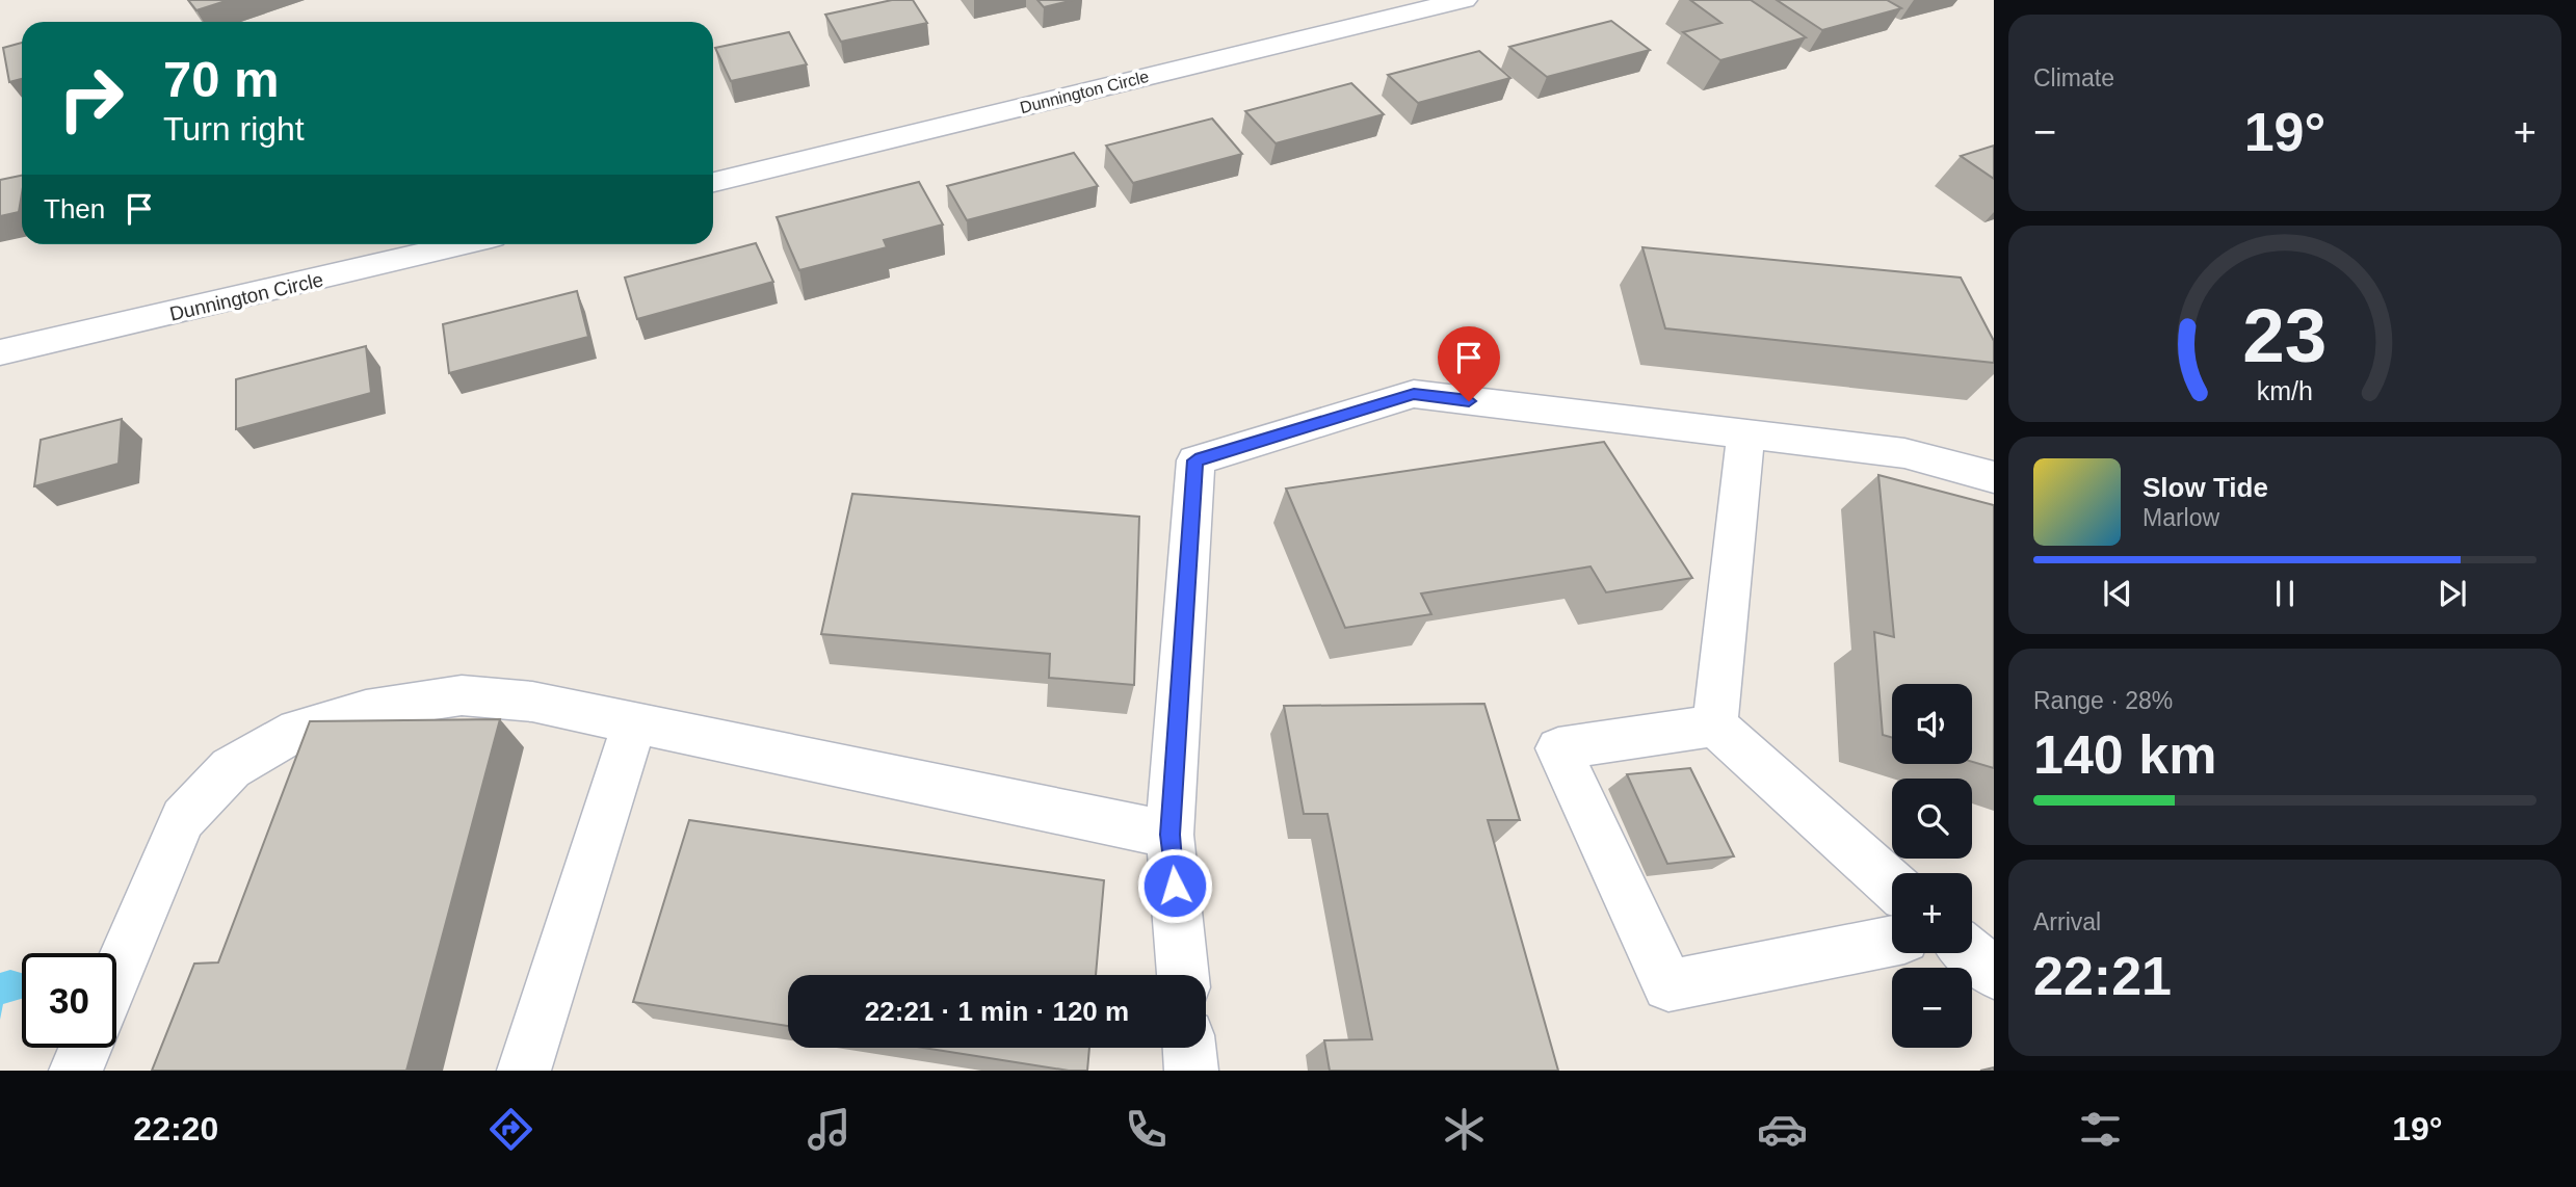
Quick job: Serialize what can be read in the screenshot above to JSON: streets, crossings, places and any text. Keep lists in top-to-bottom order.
{
  "streets": {
    "street": ["Dunnington Circle"]
  },
  "page": {
    "tile": [
      "Climate",
      ["Range · 28%", "140 km"],
      ["Arrival", "22:21"]
    ],
    "turn": ["70 m", "Turn right"],
    "heat": ["−", "19°", "+"],
    "then": "Then",
    "song": ["Slow Tide", "Marlow"],
    "map_buttons": ["+", "−"],
    "limit": "30",
    "trip": "22:21 · 1 min · 120 m",
    "tabs": ["22:20", "19°"],
    "gauge": ["23", "km/h"]
  }
}
